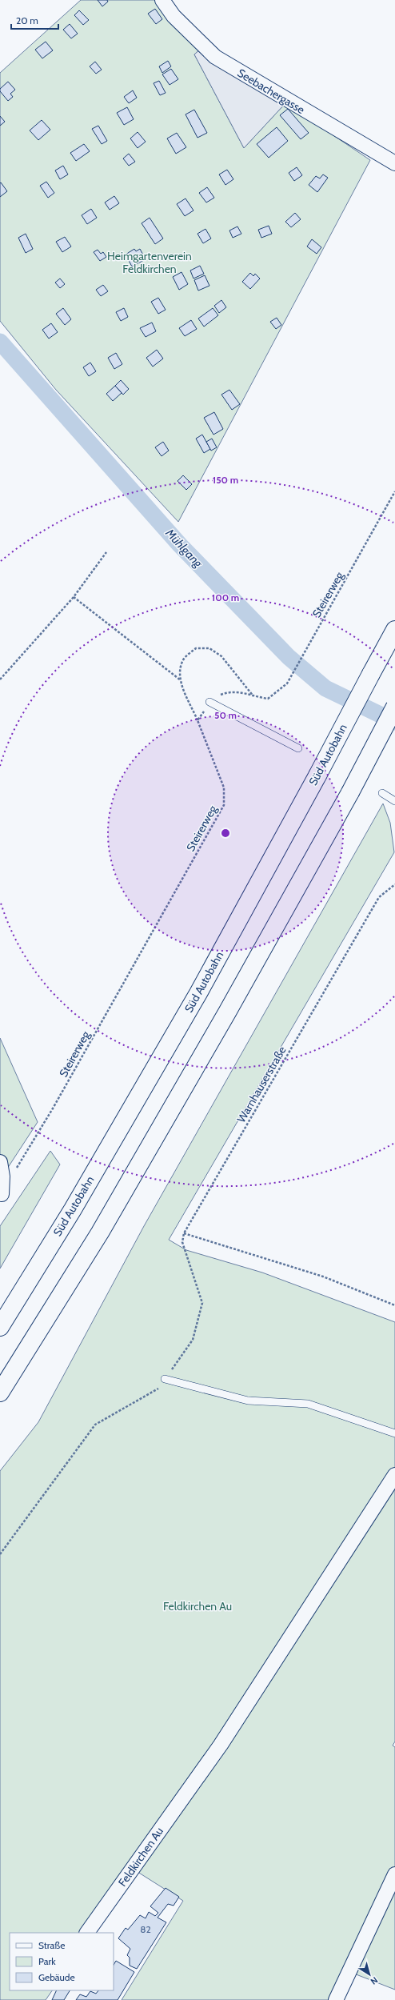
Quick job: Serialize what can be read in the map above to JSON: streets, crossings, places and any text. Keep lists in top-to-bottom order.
{
  "streets": {
    "highway": ["Süd Autobahn"],
    "street": ["Seebachergasse", "Feldkirchen Au"],
    "path": ["Steirerweg", "Warnhauserstraße"]
  },
  "water": ["Mühlgang"],
  "parks": ["Heimgartenverein Feldkirchen", "Feldkirchen Au"],
  "house_numbers": ["82"],
  "legend": ["Straße", "Park", "Gebäude"],
  "scale_bar": "20 m",
  "north": "bottom right",
  "rings": ["150 m", "100 m", "50 m"]
}
